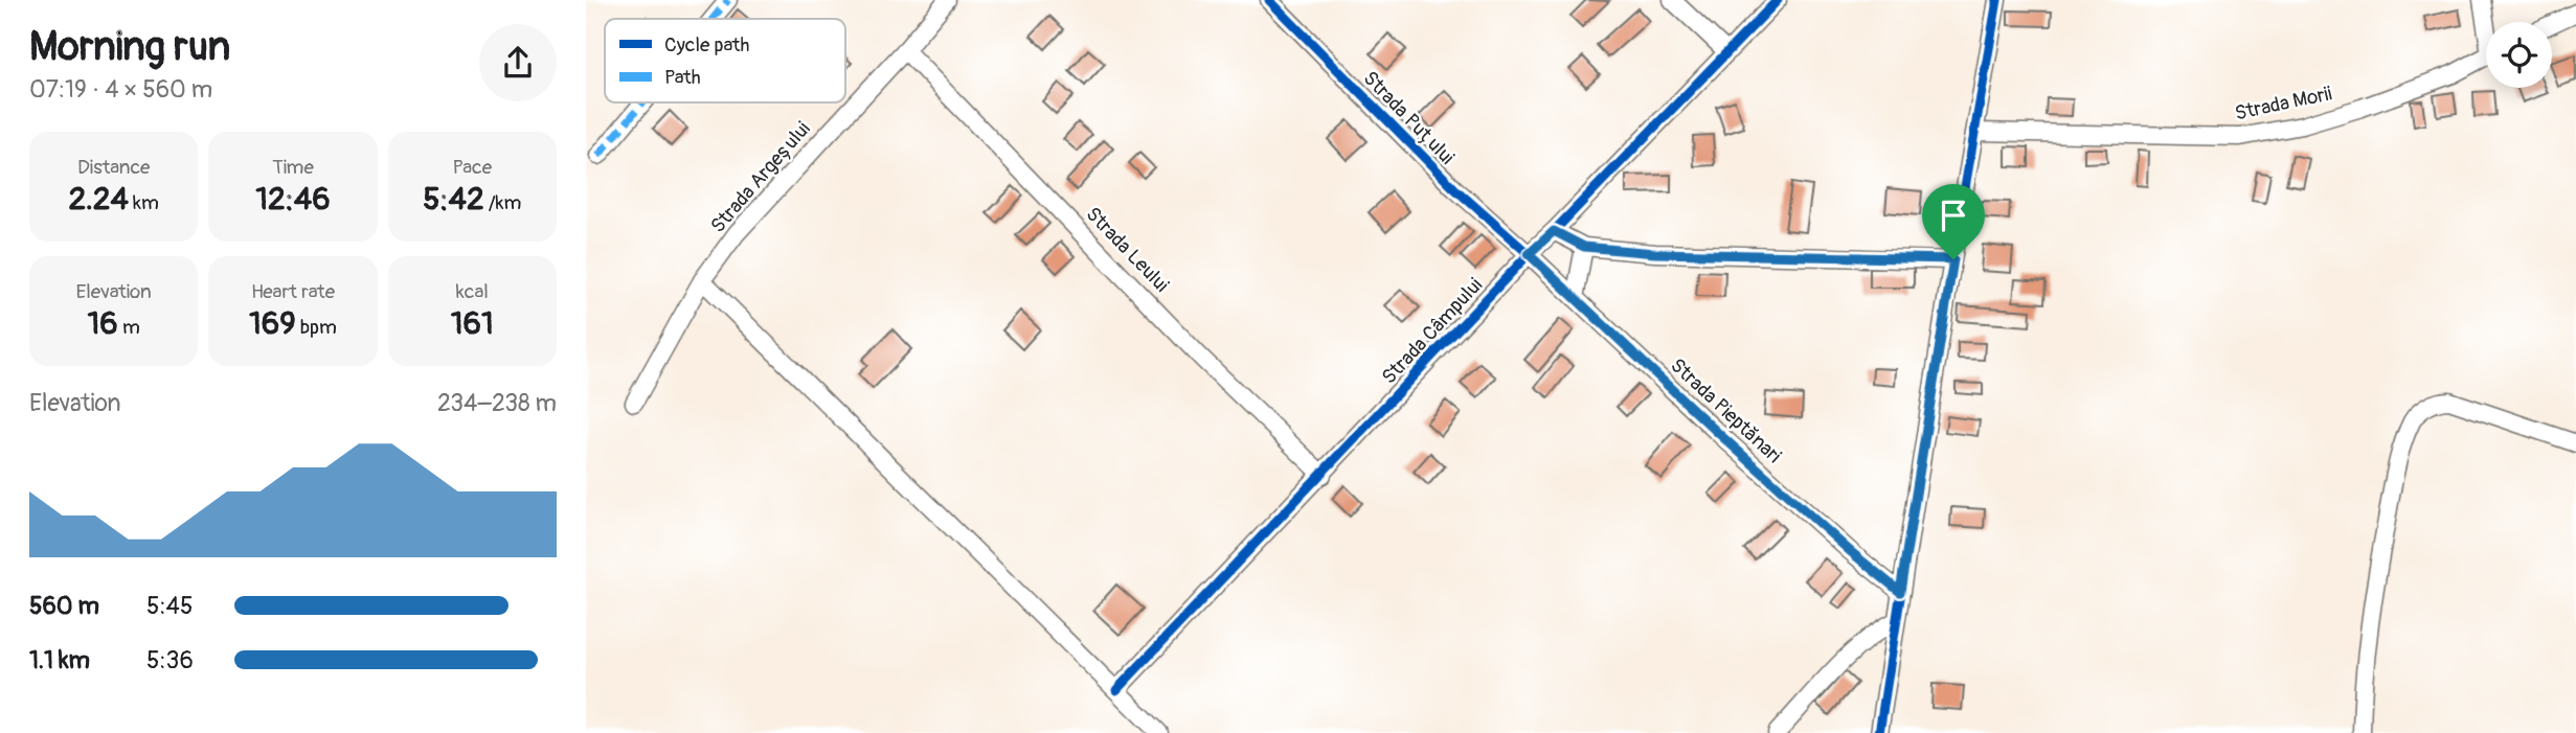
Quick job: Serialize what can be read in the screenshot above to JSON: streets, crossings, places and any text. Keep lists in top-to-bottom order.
{
  "streets": {
    "street": [
      "Strada Morii",
      "Strada Puțului",
      "Strada Argeșului",
      "Strada Leului",
      "Strada Câmpului",
      "Strada Pieptănari"
    ]
  },
  "crossings": [
    ["Strada Puțului", "Strada Câmpului"],
    ["Strada Puțului", "Strada Pieptănari"],
    ["Strada Argeșului", "Strada Leului"],
    ["Strada Leului", "Strada Câmpului"],
    ["Strada Câmpului", "Strada Pieptănari"]
  ],
  "legend": ["Cycle path", "Path"],
  "page": {
    "heading": ["Morning run", "07:19 · 4 × 560 m"],
    "stats": [
      ["Distance", "2.24 km"],
      ["Time", "12:46"],
      ["Pace", "5:42 /km"],
      ["Elevation", "16 m"],
      ["Heart rate", "169 bpm"],
      ["kcal", "161"]
    ],
    "chart": ["Elevation", "234–238 m"],
    "list": [
      {
        "name": "560 m",
        "note": "5:45"
      },
      {
        "name": "1.1 km",
        "note": "5:36"
      }
    ]
  }
}
